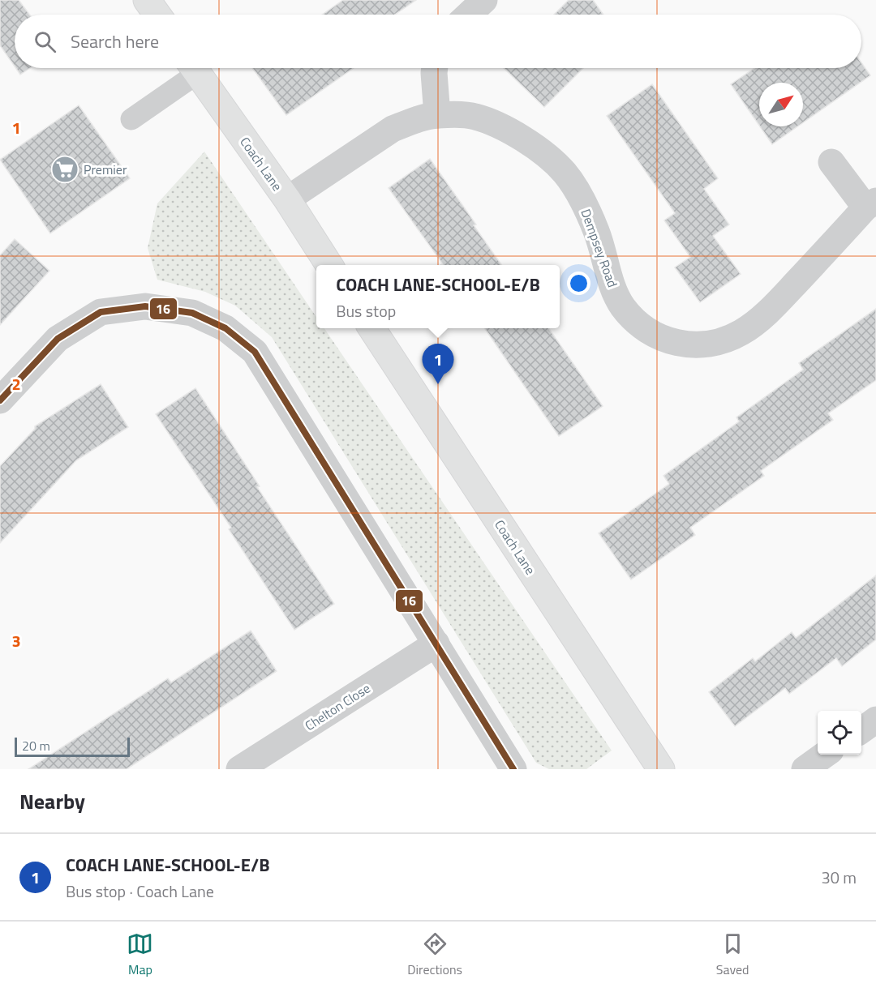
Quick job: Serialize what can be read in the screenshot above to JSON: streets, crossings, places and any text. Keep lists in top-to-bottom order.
{
  "streets": {
    "street": ["Coach Lane", "Dempsey Road", "Chelton Close"]
  },
  "crossings": [
    ["Coach Lane", "Dempsey Road"]
  ],
  "places": {
    "supermarket": ["Premier"]
  },
  "lines": ["transit line 16"],
  "scale_bar": "20 m",
  "north": "top right",
  "page": {
    "search": "Search here",
    "popup": ["COACH LANE-SCHOOL-E/B", "Bus stop"],
    "pins": "1",
    "scale": "20 m",
    "heading": "Nearby",
    "list": [
      {
        "mark": "1",
        "name": "COACH LANE-SCHOOL-E/B",
        "note": "Bus stop · Coach Lane",
        "value": "30 m"
      }
    ],
    "nav": ["Map", "Directions", "Saved"]
  },
  "grid": {
    "rows": ["1", "2", "3"]
  }
}
